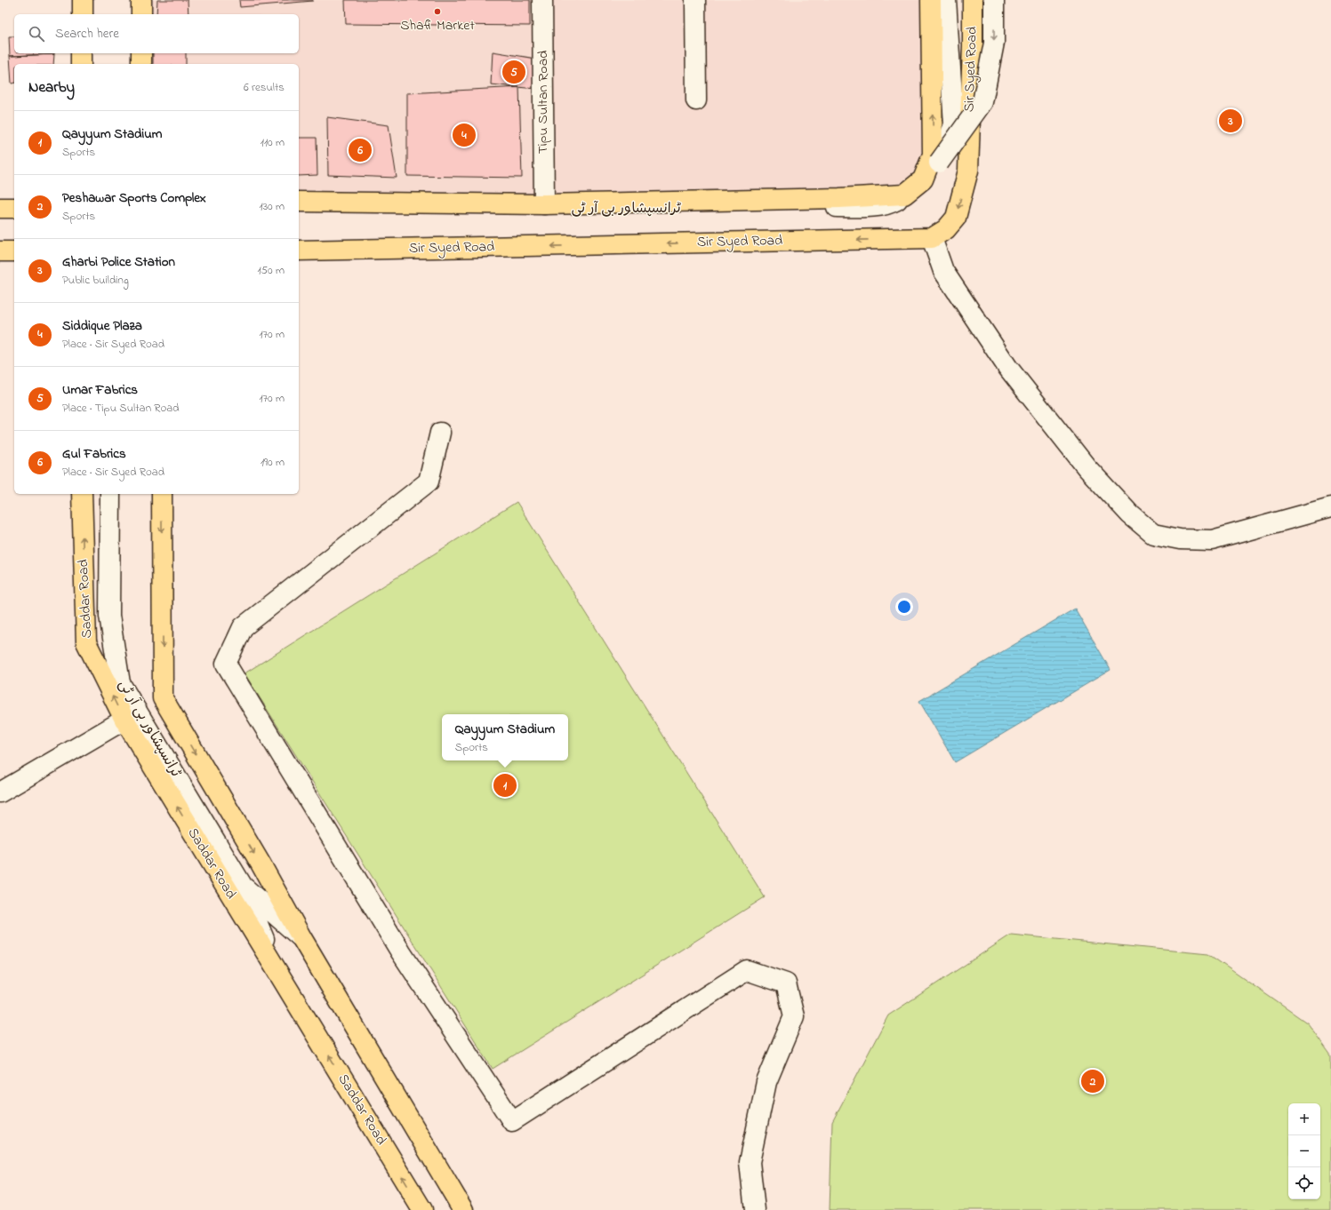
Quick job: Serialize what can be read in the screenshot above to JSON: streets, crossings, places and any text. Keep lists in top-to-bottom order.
{
  "streets": {
    "main road": ["Sir Syed Road", "Saddar Road"],
    "street": ["Tipu Sultan Road", "ٹرانسپشاور بی آر ٹی"]
  },
  "crossings": [
    ["ٹرانسپشاور بی آر ٹی", "Saddar Road"]
  ],
  "one_way": ["Sir Syed Road"],
  "places": ["Shafi Market"],
  "page": {
    "search": "Search here",
    "pins": [
      "5",
      "3",
      "4",
      "6",
      "1",
      "2"
    ],
    "heading": ["Nearby", "6 results"],
    "list": [
      {
        "mark": "1",
        "name": "Qayyum Stadium",
        "note": "Sports",
        "value": "110 m"
      },
      {
        "mark": "2",
        "name": "Peshawar Sports Complex",
        "note": "Sports",
        "value": "130 m"
      },
      {
        "mark": "3",
        "name": "Gharbi Police Station",
        "note": "Public building",
        "value": "150 m"
      },
      {
        "mark": "4",
        "name": "Siddique Plaza",
        "note": "Place · Sir Syed Road",
        "value": "170 m"
      },
      {
        "mark": "5",
        "name": "Umar Fabrics",
        "note": "Place · Tipu Sultan Road",
        "value": "170 m"
      },
      {
        "mark": "6",
        "name": "Gul Fabrics",
        "note": "Place · Sir Syed Road",
        "value": "190 m"
      }
    ],
    "popup": ["Qayyum Stadium", "Sports"],
    "map_buttons": ["+", "−"]
  }
}
